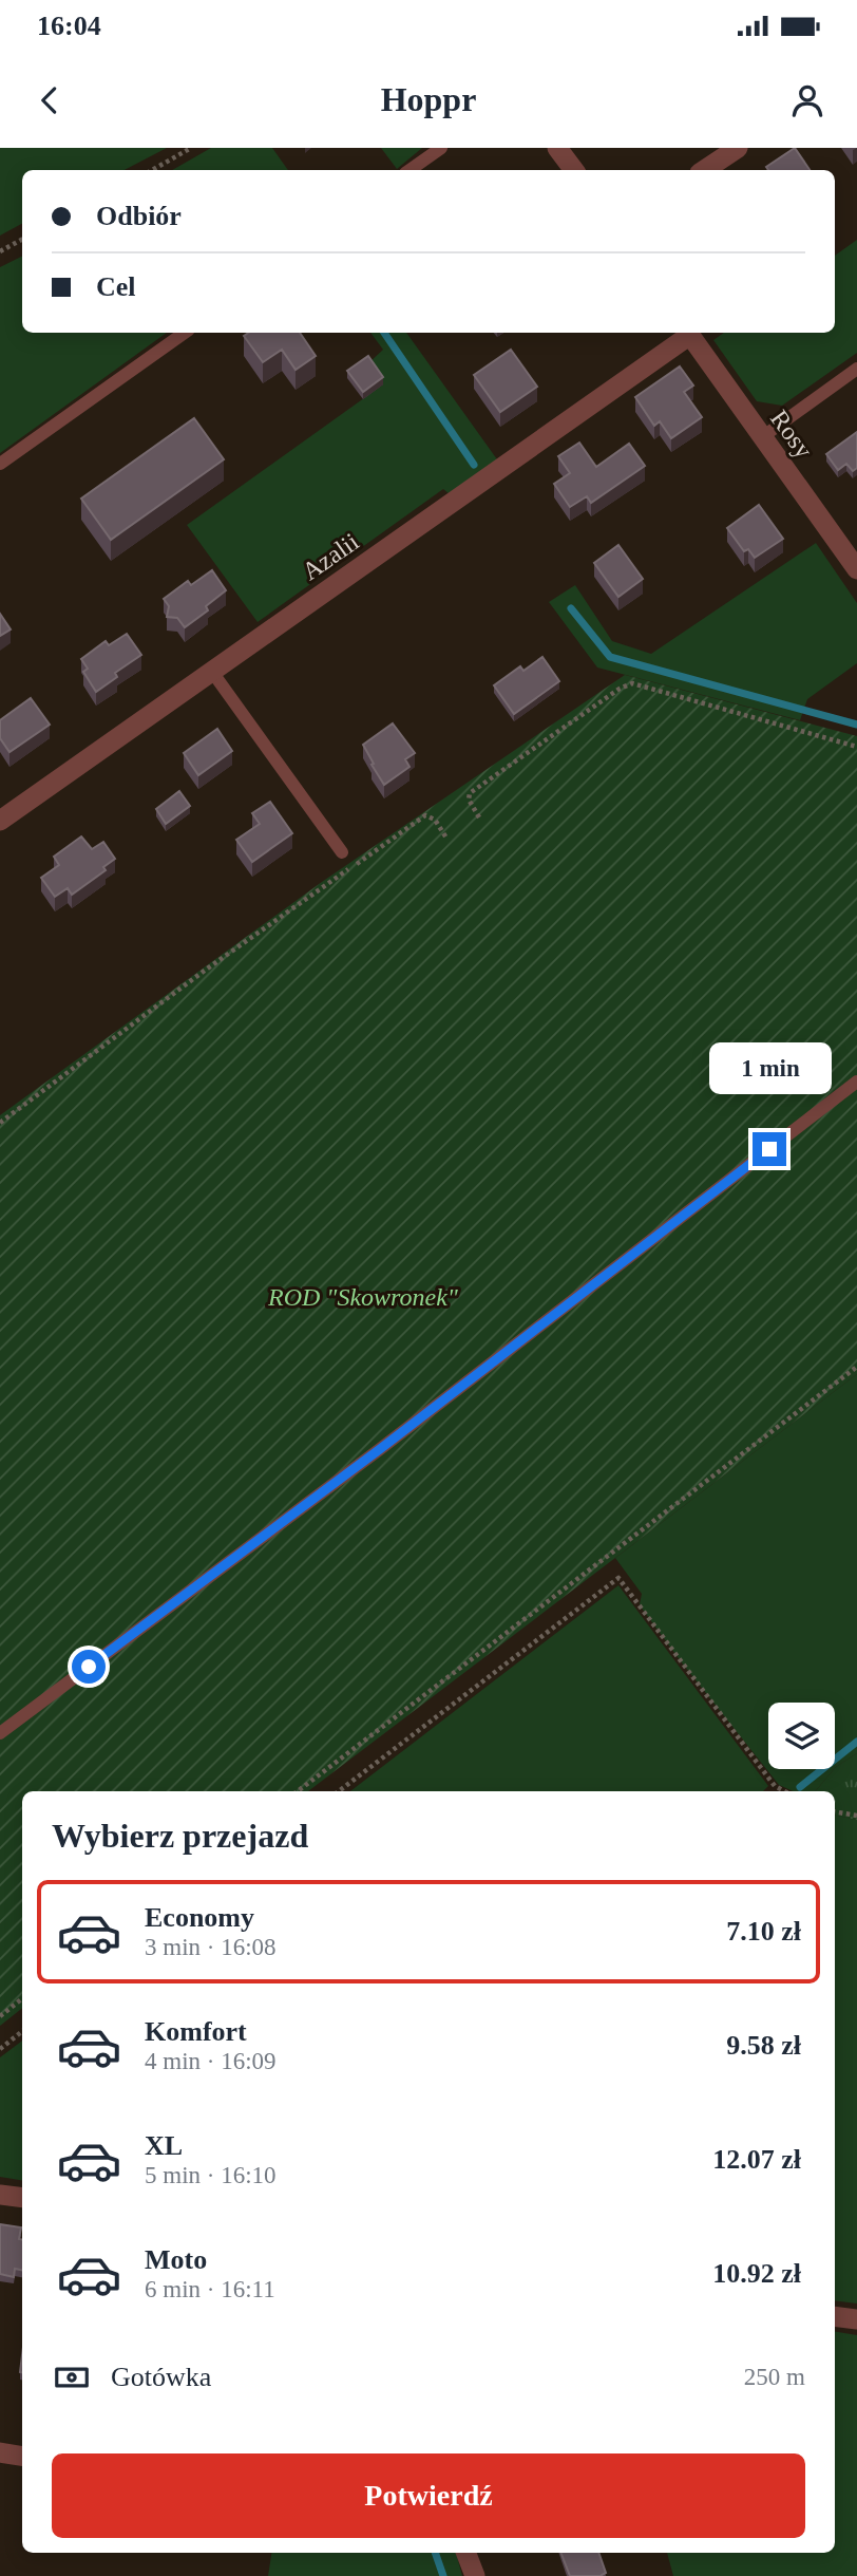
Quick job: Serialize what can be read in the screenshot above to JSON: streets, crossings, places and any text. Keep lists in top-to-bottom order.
{
  "streets": {
    "street": ["Rosy", "Azalii"]
  },
  "parks": ["ROD \"Skowronek\""],
  "page": {
    "status": "16:04",
    "header": "Hoppr",
    "banner": ["Odbiór", "Cel"],
    "bubble": "1 min",
    "heading": "Wybierz przejazd",
    "list": [
      {
        "name": "Economy",
        "note": "3 min · 16:08",
        "value": "7.10 zł"
      },
      {
        "name": "Komfort",
        "note": "4 min · 16:09",
        "value": "9.58 zł"
      },
      {
        "name": "XL",
        "note": "5 min · 16:10",
        "value": "12.07 zł"
      },
      {
        "name": "Moto",
        "note": "6 min · 16:11",
        "value": "10.92 zł"
      }
    ],
    "pay": ["Gotówka", "250 m"],
    "buttons": "Potwierdź"
  }
}
